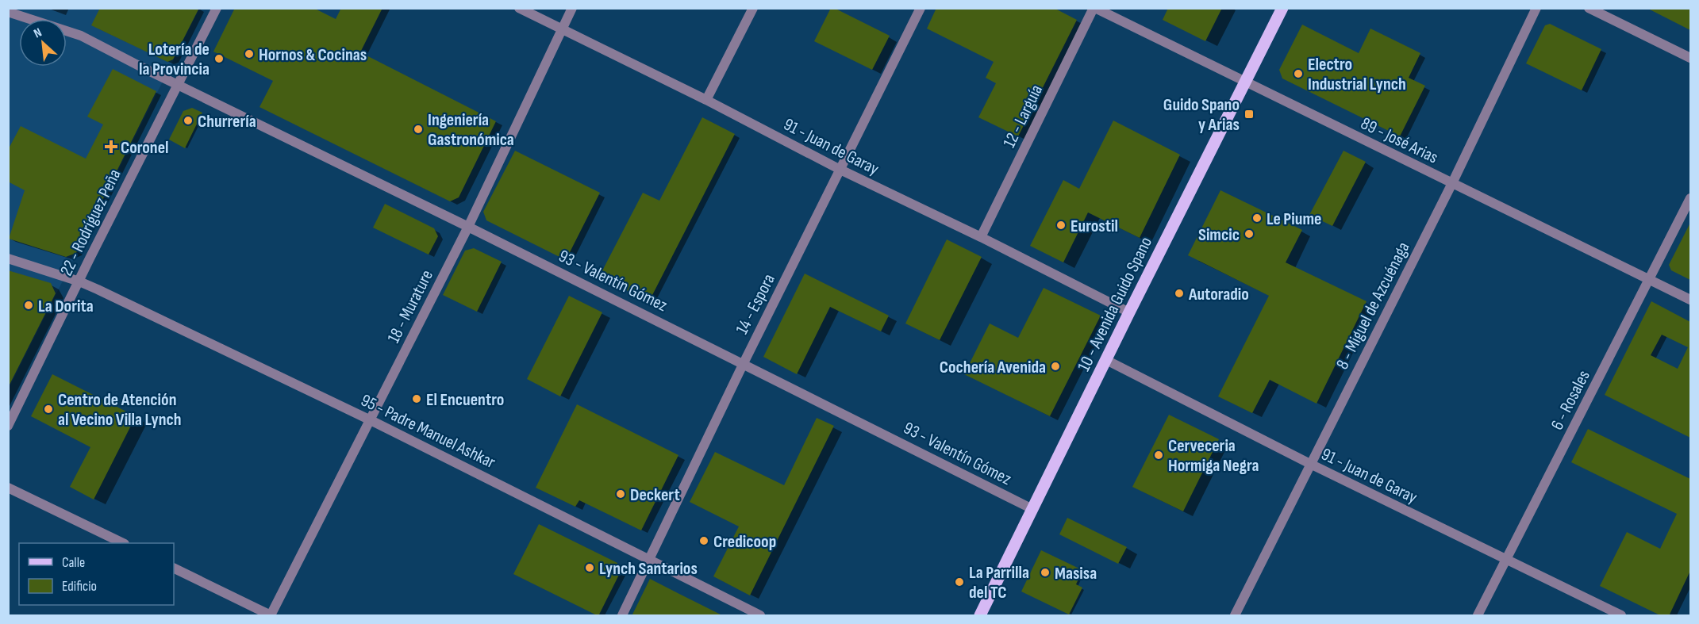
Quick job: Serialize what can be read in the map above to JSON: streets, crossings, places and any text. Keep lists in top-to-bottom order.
{
  "streets": {
    "main road": ["10 - Avenida Guido Spano"],
    "street": [
      "12 - Larguía",
      "89 - José Arias",
      "91 - Juan de Garay",
      "22 - Rodríguez Peña",
      "93 - Valentín Gómez",
      "14 - Espora",
      "8 - Miguel de Azcuénaga",
      "18 - Murature",
      "6 - Rosales",
      "95 - Padre Manuel Ashkar"
    ]
  },
  "crossings": [
    ["12 - Larguía", "89 - José Arias"],
    ["12 - Larguía", "91 - Juan de Garay"],
    ["89 - José Arias", "10 - Avenida Guido Spano"],
    ["89 - José Arias", "8 - Miguel de Azcuénaga"],
    ["89 - José Arias", "6 - Rosales"],
    ["91 - Juan de Garay", "14 - Espora"],
    ["91 - Juan de Garay", "10 - Avenida Guido Spano"],
    ["91 - Juan de Garay", "8 - Miguel de Azcuénaga"],
    ["91 - Juan de Garay", "18 - Murature"],
    ["91 - Juan de Garay", "6 - Rosales"],
    ["22 - Rodríguez Peña", "93 - Valentín Gómez"],
    ["22 - Rodríguez Peña", "95 - Padre Manuel Ashkar"],
    ["93 - Valentín Gómez", "14 - Espora"],
    ["93 - Valentín Gómez", "10 - Avenida Guido Spano"],
    ["93 - Valentín Gómez", "18 - Murature"],
    ["14 - Espora", "95 - Padre Manuel Ashkar"],
    ["18 - Murature", "95 - Padre Manuel Ashkar"]
  ],
  "places": {
    "other": [
      "Hornos & Cocinas",
      "Lotería de la Provincia",
      "Electro Industrial Lynch",
      "Churrería",
      "Ingeniería Gastronómica",
      "Le Piume",
      "Eurostil",
      "Simcic",
      "Autoradio",
      "La Dorita",
      "Cochería Avenida",
      "El Encuentro",
      "Centro de Atención al Vecino Villa Lynch",
      "Cerveceria Hormiga Negra",
      "Deckert",
      "Credicoop",
      "Lynch Santarios",
      "Masisa",
      "La Parrilla del TC"
    ],
    "transit": ["Guido Spano y Arias"],
    "health": ["Coronel"]
  },
  "legend": ["Calle", "Edificio"],
  "north": "top left"
}
